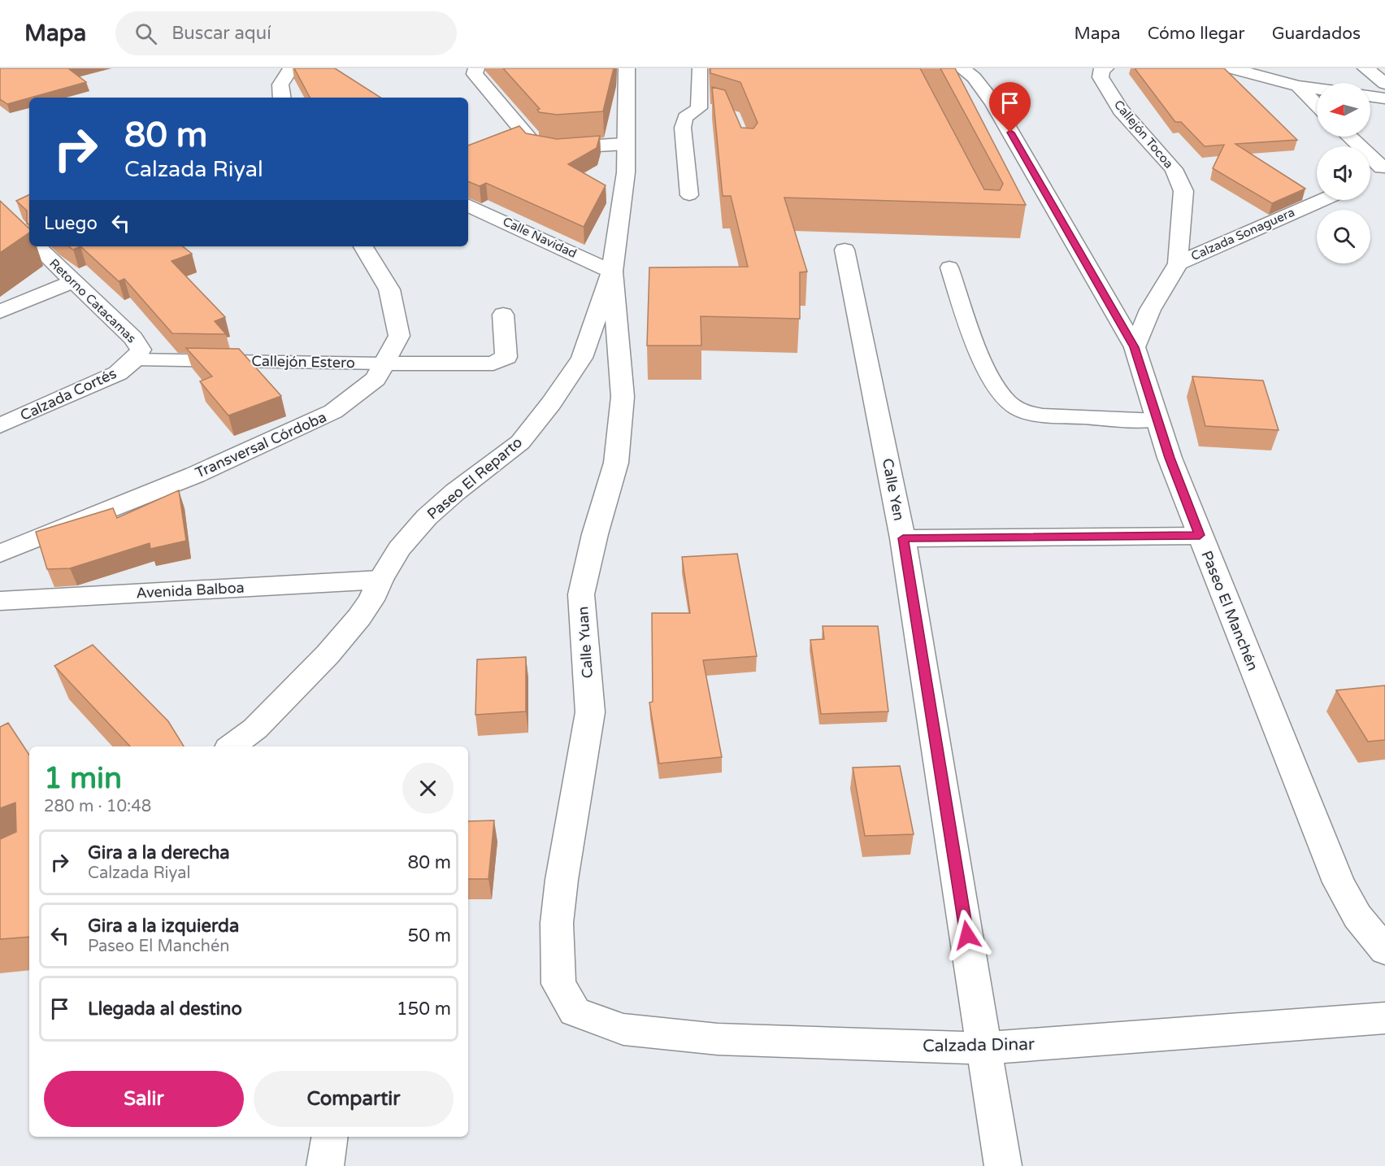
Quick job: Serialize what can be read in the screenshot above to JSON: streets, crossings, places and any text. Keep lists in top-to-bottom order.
{
  "streets": {
    "street": [
      "Callejón Tocoa",
      "Calzada Sonaguera",
      "Calle Navidad",
      "Retorno Catacamas",
      "Calzada Cortés",
      "Transversal Córdoba",
      "Paseo El Reparto",
      "Calle Yen",
      "Avenida Balboa",
      "Paseo El Manchén",
      "Calle Yuan",
      "Calzada Dinar"
    ],
    "lane": ["Callejón Estero"]
  },
  "crossings": [
    ["Callejón Tocoa", "Calzada Sonaguera"],
    ["Calzada Sonaguera", "Paseo El Manchén"],
    ["Calle Navidad", "Paseo El Reparto"],
    ["Calle Navidad", "Calle Yuan"],
    ["Retorno Catacamas", "Callejón Estero"],
    ["Retorno Catacamas", "Calzada Cortés"],
    ["Callejón Estero", "Calzada Cortés"],
    ["Callejón Estero", "Transversal Córdoba"],
    ["Paseo El Reparto", "Avenida Balboa"],
    ["Paseo El Reparto", "Calle Yuan"],
    ["Calle Yen", "Calzada Dinar"],
    ["Calle Yuan", "Calzada Dinar"]
  ],
  "north": "left",
  "page": {
    "header": "Mapa",
    "search": "Buscar aquí",
    "nav": ["Mapa", "Cómo llegar", "Guardados"],
    "turn": ["80 m", "Calzada Riyal"],
    "then": "Luego",
    "heading": ["1 min", "280 m · 10:48"],
    "list": [
      {
        "name": "Gira a la derecha",
        "note": "Calzada Riyal",
        "value": "80 m"
      },
      {
        "name": "Gira a la izquierda",
        "note": "Paseo El Manchén",
        "value": "50 m"
      },
      {
        "name": "Llegada al destino",
        "value": "150 m"
      }
    ],
    "buttons": ["Salir", "Compartir"]
  }
}
